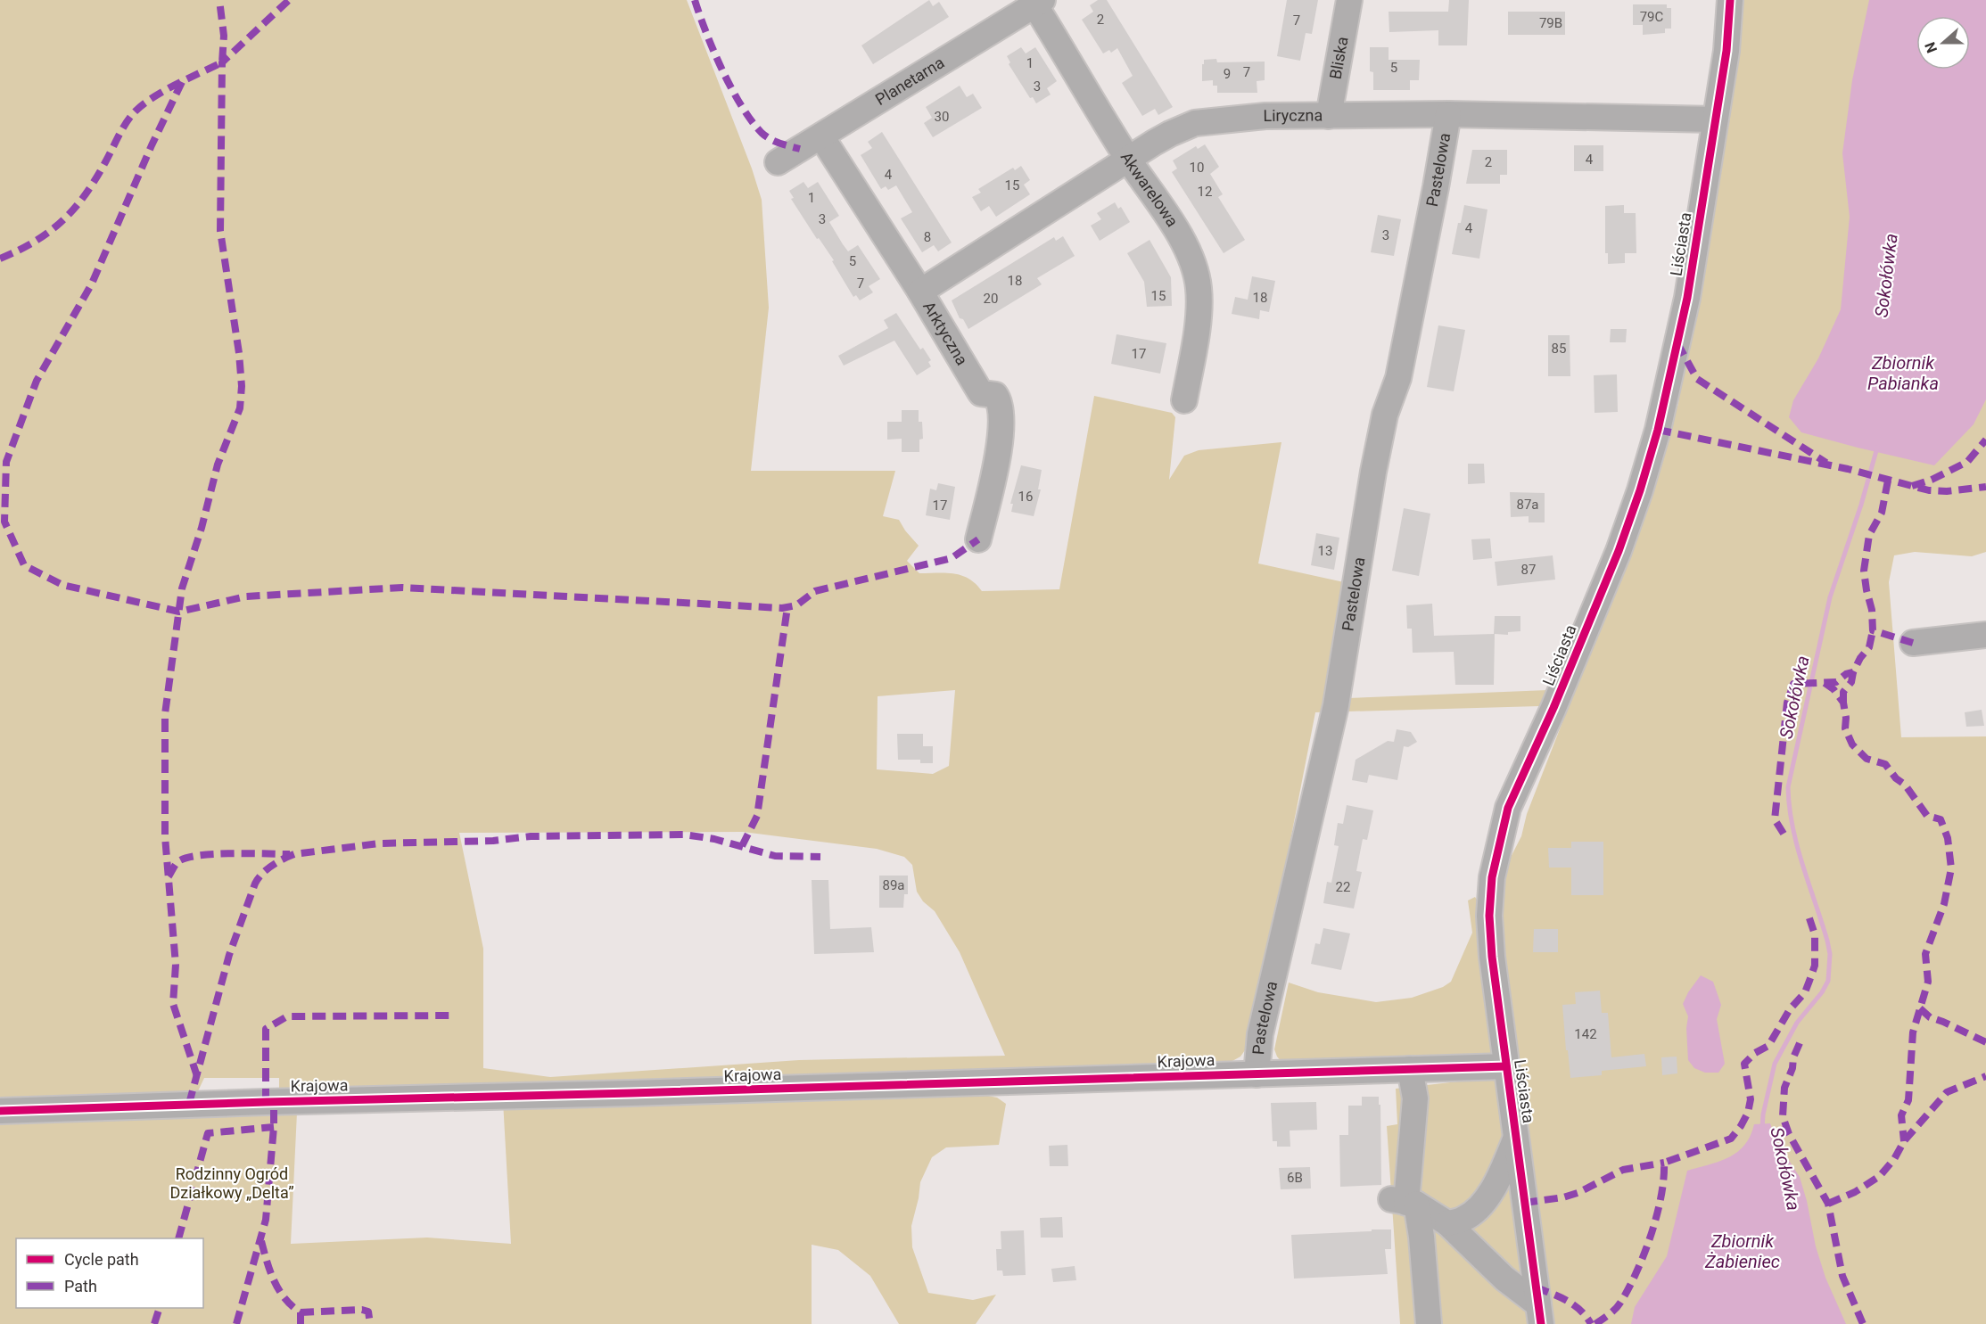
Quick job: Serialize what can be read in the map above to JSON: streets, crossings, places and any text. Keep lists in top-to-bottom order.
{
  "streets": {
    "street": [
      "Bliska",
      "Planetarna",
      "Liryczna",
      "Pastelowa",
      "Akwarelowa",
      "Liściasta",
      "Arktyczna",
      "Krajowa"
    ]
  },
  "crossings": [
    ["Bliska", "Liryczna"],
    ["Planetarna", "Akwarelowa"],
    ["Planetarna", "Arktyczna"],
    ["Liryczna", "Pastelowa"],
    ["Liryczna", "Akwarelowa"],
    ["Liryczna", "Liściasta"],
    ["Liryczna", "Arktyczna"],
    ["Pastelowa", "Krajowa"],
    ["Liściasta", "Krajowa"]
  ],
  "water": ["Sokołówka", "Zbiornik Pabianka", "Zbiornik Żabieniec"],
  "parks": ["Rodzinny Ogród Działkowy „Delta”"],
  "house_numbers": [
    "79C",
    "2",
    "7",
    "79B",
    "1",
    "5",
    "7",
    "9",
    "3",
    "30",
    "4",
    "2",
    "10",
    "4",
    "15",
    "12",
    "1",
    "3",
    "4",
    "3",
    "8",
    "5",
    "18",
    "7",
    "15",
    "18",
    "20",
    "85",
    "17",
    "16",
    "87a",
    "17",
    "13",
    "87",
    "89a",
    "22",
    "142",
    "6B"
  ],
  "legend": ["Cycle path", "Path"],
  "north": "left"
}
